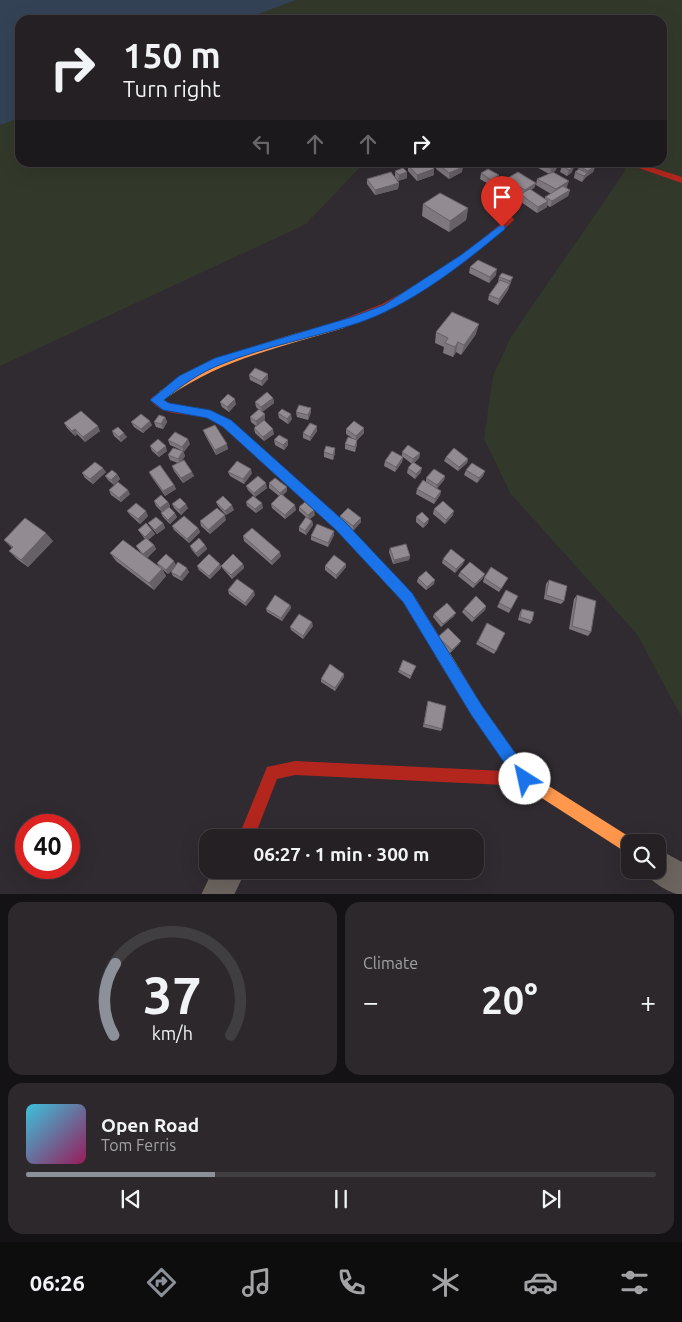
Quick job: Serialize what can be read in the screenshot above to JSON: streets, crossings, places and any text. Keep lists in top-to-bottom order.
{
  "page": {
    "turn": ["150 m", "Turn right"],
    "limit": "40",
    "trip": "06:27 · 1 min · 300 m",
    "tile": "Climate",
    "heat": ["−", "20°", "+"],
    "song": ["Open Road", "Tom Ferris"],
    "tabs": "06:26",
    "gauge": ["37", "km/h"]
  }
}
